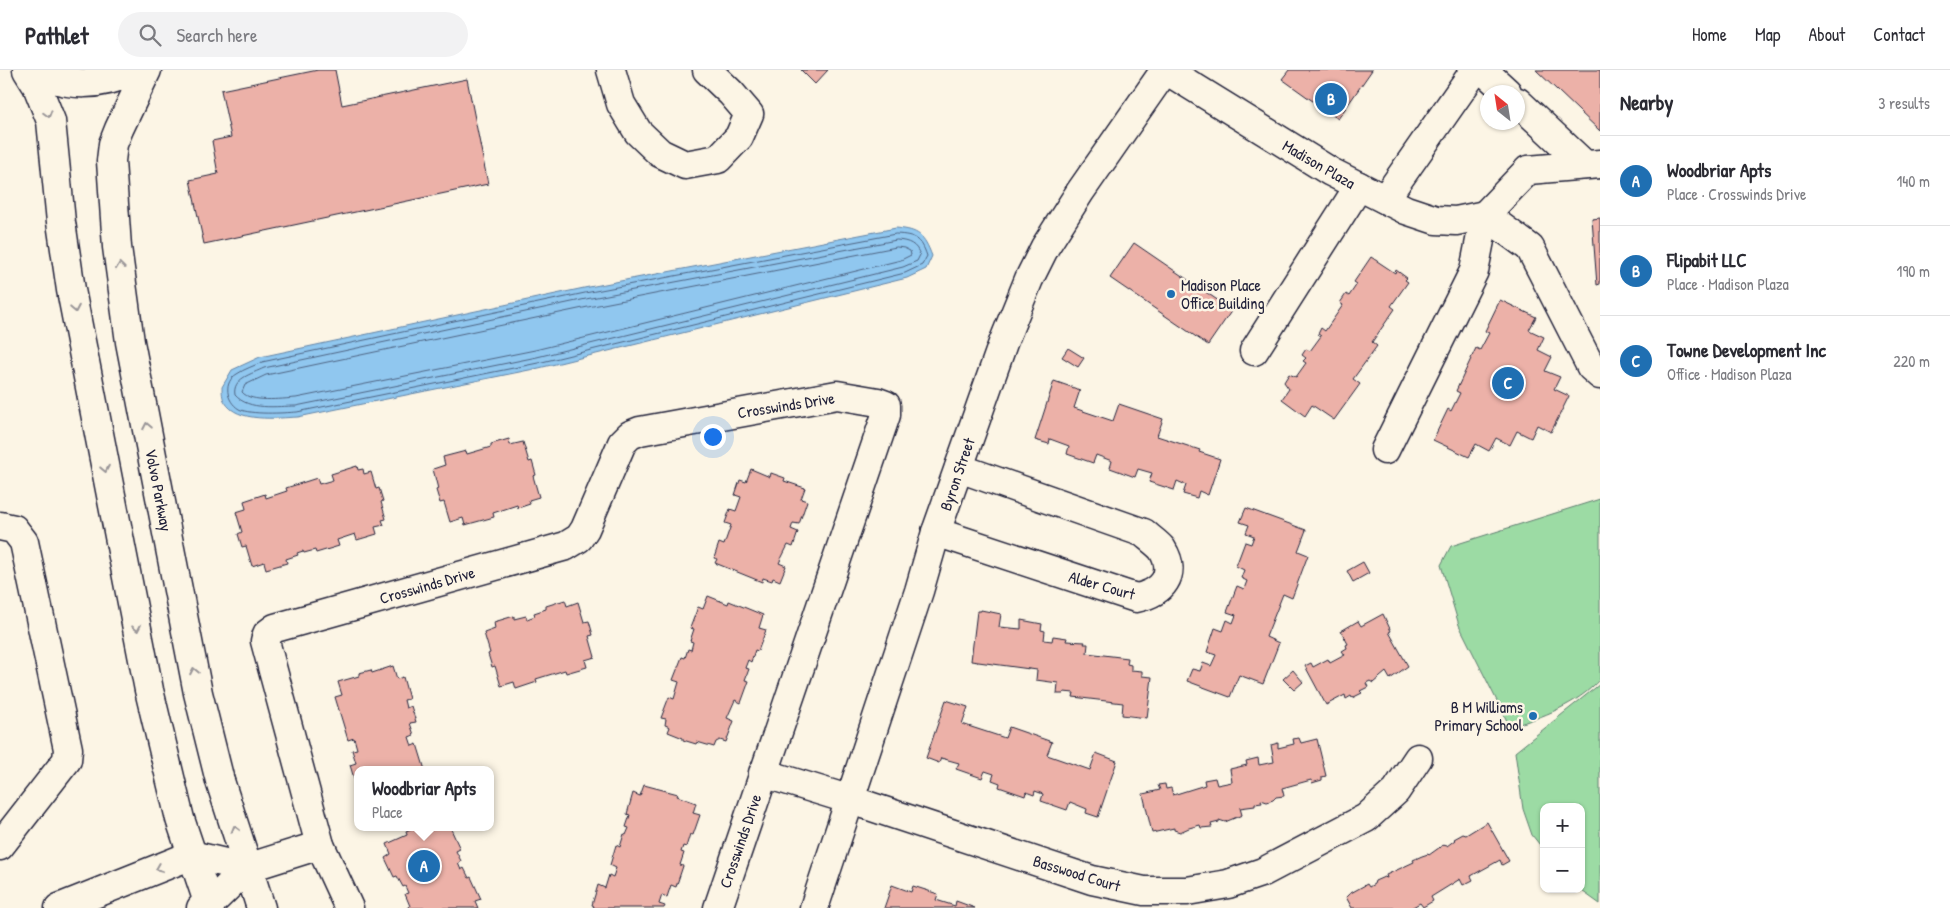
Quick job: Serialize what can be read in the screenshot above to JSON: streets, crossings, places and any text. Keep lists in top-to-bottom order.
{
  "streets": {
    "street": [
      "Madison Plaza",
      "Crosswinds Drive",
      "Byron Street",
      "Volvo Parkway",
      "Alder Court",
      "Basswood Court"
    ]
  },
  "crossings": [
    ["Madison Plaza", "Byron Street"],
    ["Crosswinds Drive", "Byron Street"],
    ["Crosswinds Drive", "Basswood Court"],
    ["Byron Street", "Alder Court"],
    ["Byron Street", "Basswood Court"]
  ],
  "places": ["Madison Place Office Building", "B M Williams Primary School"],
  "north": "top left",
  "page": {
    "header": "Pathlet",
    "search": "Search here",
    "nav": [
      "Home",
      "Map",
      "About",
      "Contact"
    ],
    "heading": ["Nearby", "3 results"],
    "pins": ["B", "C", "A"],
    "list": [
      {
        "mark": "A",
        "name": "Woodbriar Apts",
        "note": "Place · Crosswinds Drive",
        "value": "140 m"
      },
      {
        "mark": "B",
        "name": "Flipabit LLC",
        "note": "Place · Madison Plaza",
        "value": "190 m"
      },
      {
        "mark": "C",
        "name": "Towne Development Inc",
        "note": "Office · Madison Plaza",
        "value": "220 m"
      }
    ],
    "popup": ["Woodbriar Apts", "Place"],
    "map_buttons": ["+", "−"]
  }
}
